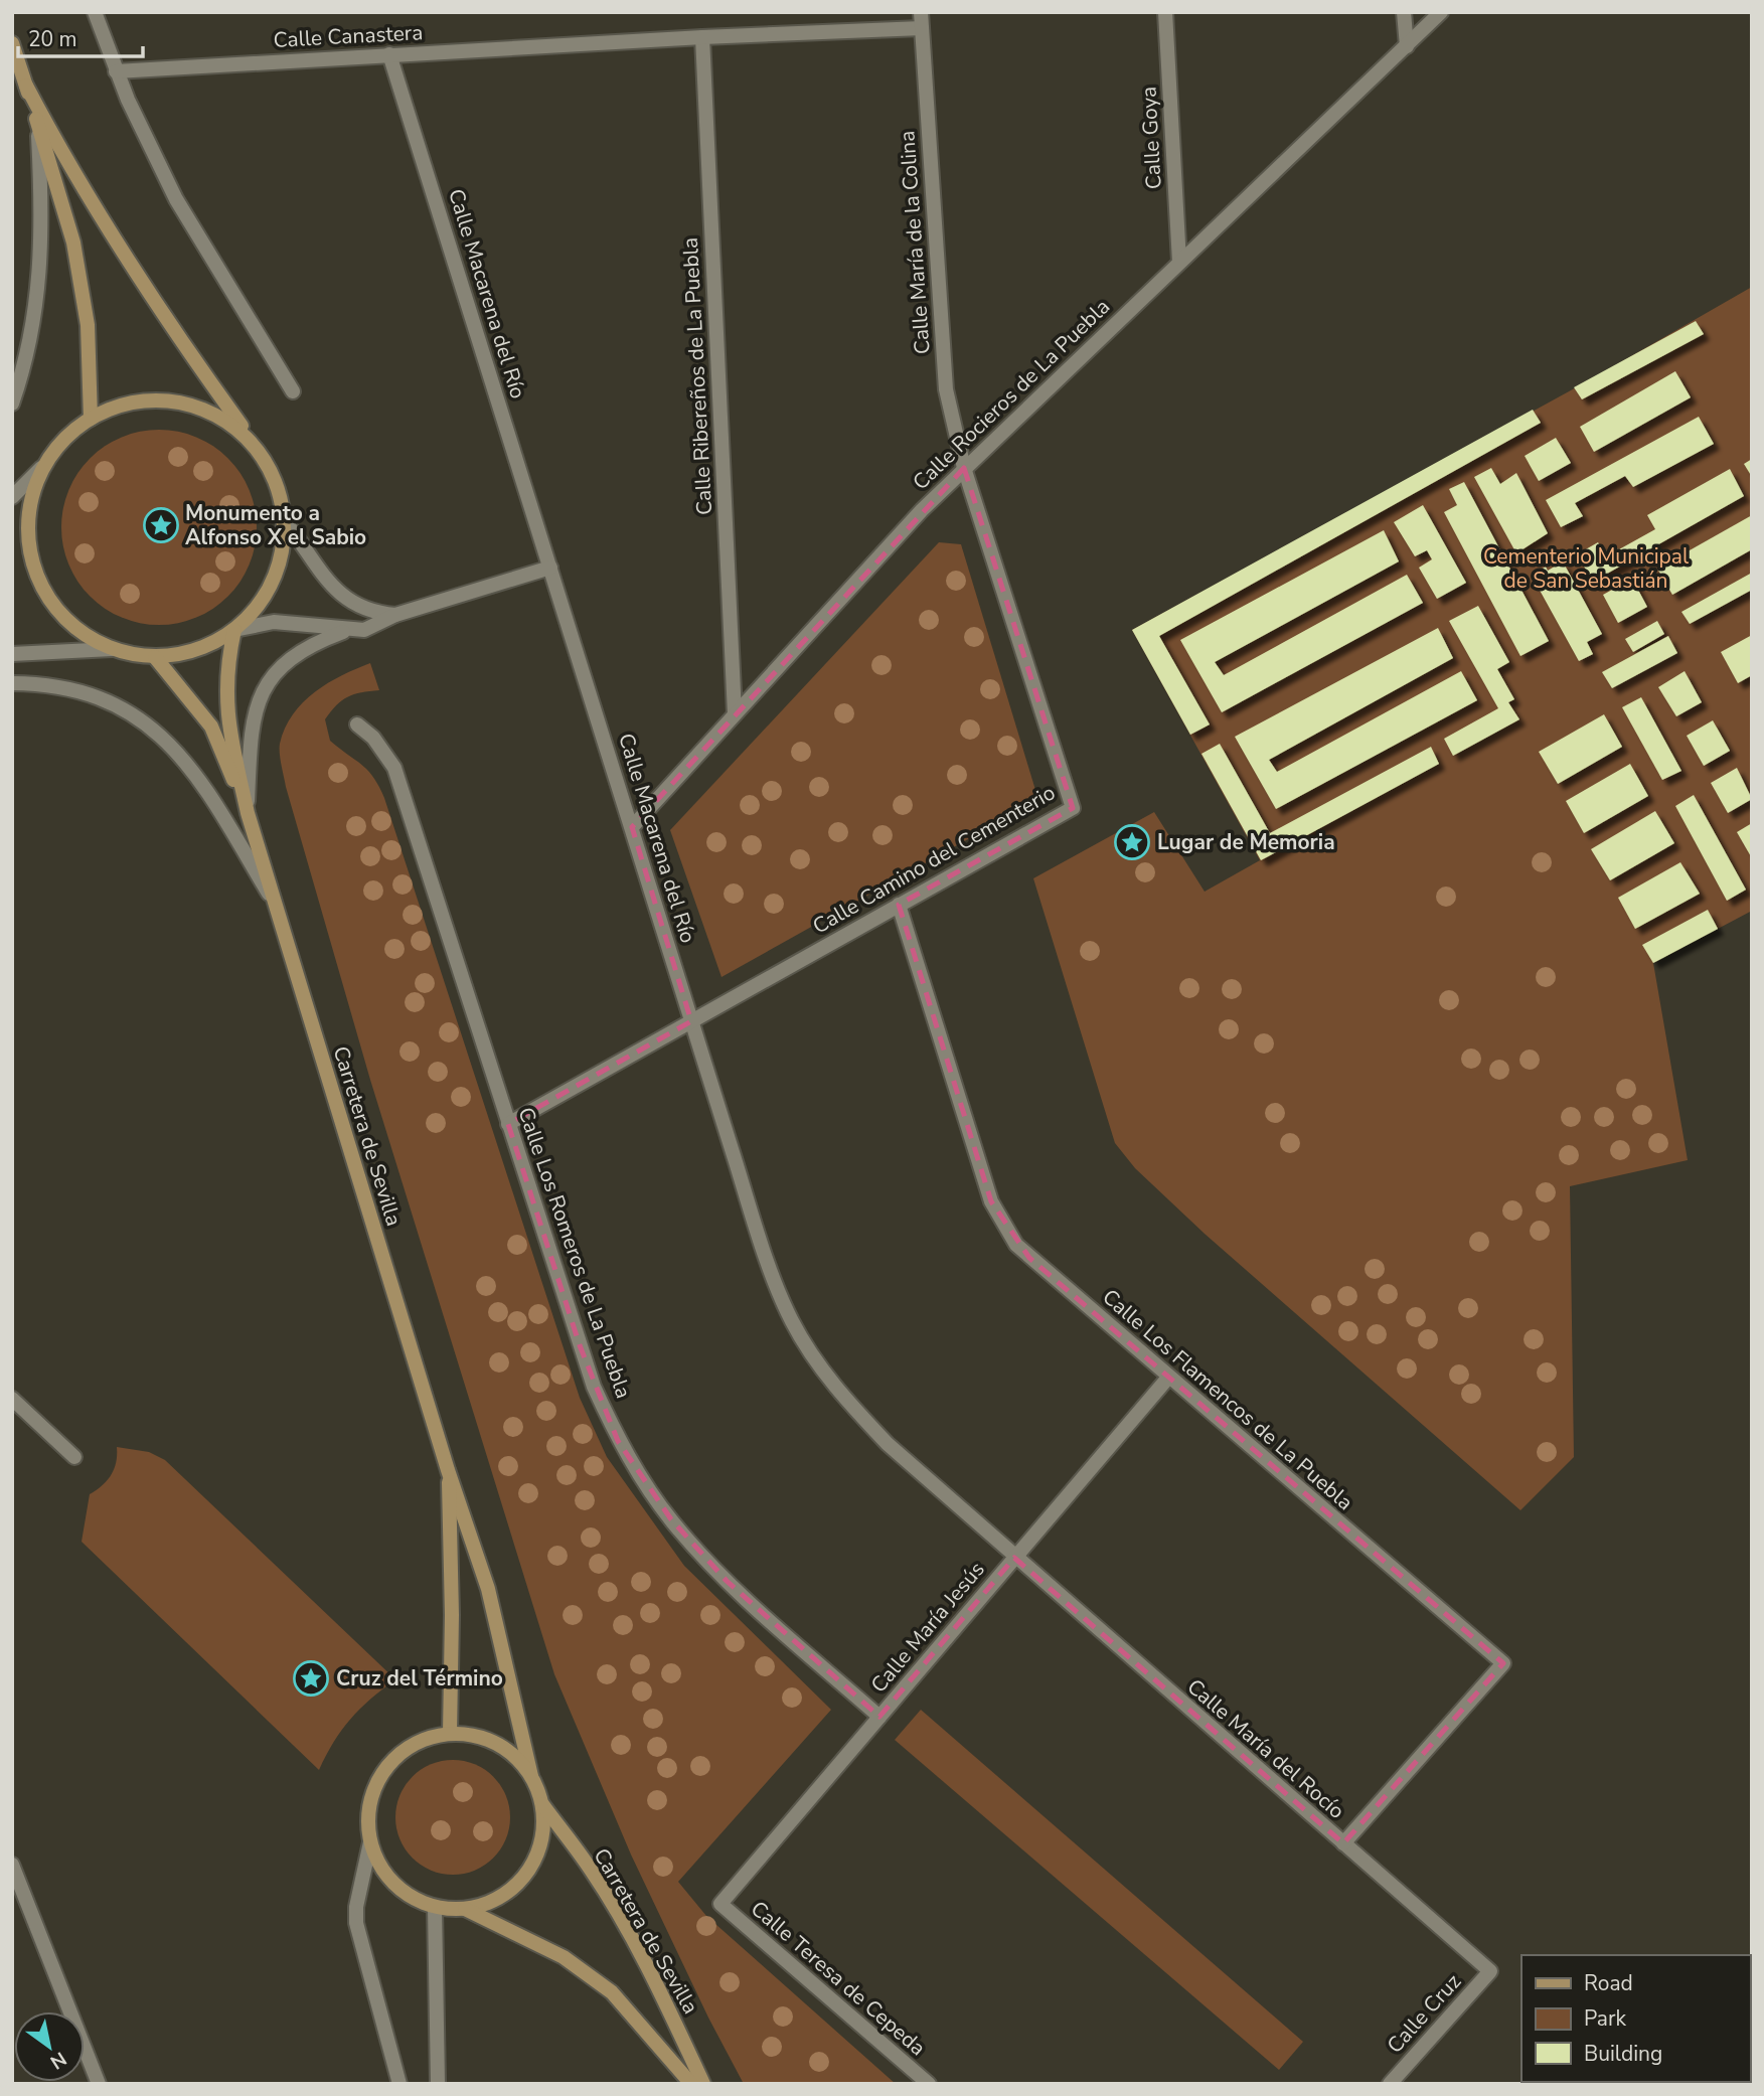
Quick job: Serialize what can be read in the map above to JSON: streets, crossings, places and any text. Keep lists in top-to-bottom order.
{
  "streets": {
    "main road": ["Carretera de Sevilla"],
    "street": [
      "Calle Canastera",
      "Calle Goya",
      "Calle María de la Colina",
      "Calle Macarena del Río",
      "Calle Ribereños de La Puebla",
      "Calle Rocieros de La Puebla",
      "Calle Camino del Cementerio",
      "Calle Los Romeros de La Puebla",
      "Calle Los Flamencos de La Puebla",
      "Calle María Jesús",
      "Calle María del Rocío",
      "Calle Teresa de Cepeda",
      "Calle Cruz"
    ]
  },
  "crossings": [
    ["Calle Canastera", "Calle María de la Colina"],
    ["Calle Canastera", "Calle Macarena del Río"],
    ["Calle Canastera", "Calle Ribereños de La Puebla"],
    ["Calle Goya", "Calle Rocieros de La Puebla"],
    ["Calle María de la Colina", "Calle Rocieros de La Puebla"],
    ["Calle María de la Colina", "Calle Camino del Cementerio"],
    ["Calle Macarena del Río", "Calle Rocieros de La Puebla"],
    ["Calle Macarena del Río", "Calle Camino del Cementerio"],
    ["Calle Macarena del Río", "Calle María Jesús"],
    ["Calle Macarena del Río", "Calle María del Rocío"],
    ["Calle Ribereños de La Puebla", "Calle Rocieros de La Puebla"],
    ["Calle Rocieros de La Puebla", "Calle Camino del Cementerio"],
    ["Calle Camino del Cementerio", "Calle Los Romeros de La Puebla"],
    ["Calle Camino del Cementerio", "Calle Los Flamencos de La Puebla"],
    ["Calle Los Romeros de La Puebla", "Calle María Jesús"],
    ["Calle Los Flamencos de La Puebla", "Calle María Jesús"],
    ["Calle Los Flamencos de La Puebla", "Calle María del Rocío"],
    ["Calle María Jesús", "Calle María del Rocío"],
    ["Calle María Jesús", "Calle Teresa de Cepeda"],
    ["Calle María del Rocío", "Calle Cruz"]
  ],
  "parks": ["Cementerio Municipal de San Sebastián"],
  "places": {
    "place": ["Monumento a Alfonso X el Sabio", "Lugar de Memoria", "Cruz del Término"]
  },
  "legend": ["Road", "Park", "Building"],
  "scale_bar": "20 m",
  "north": "bottom right"
}
